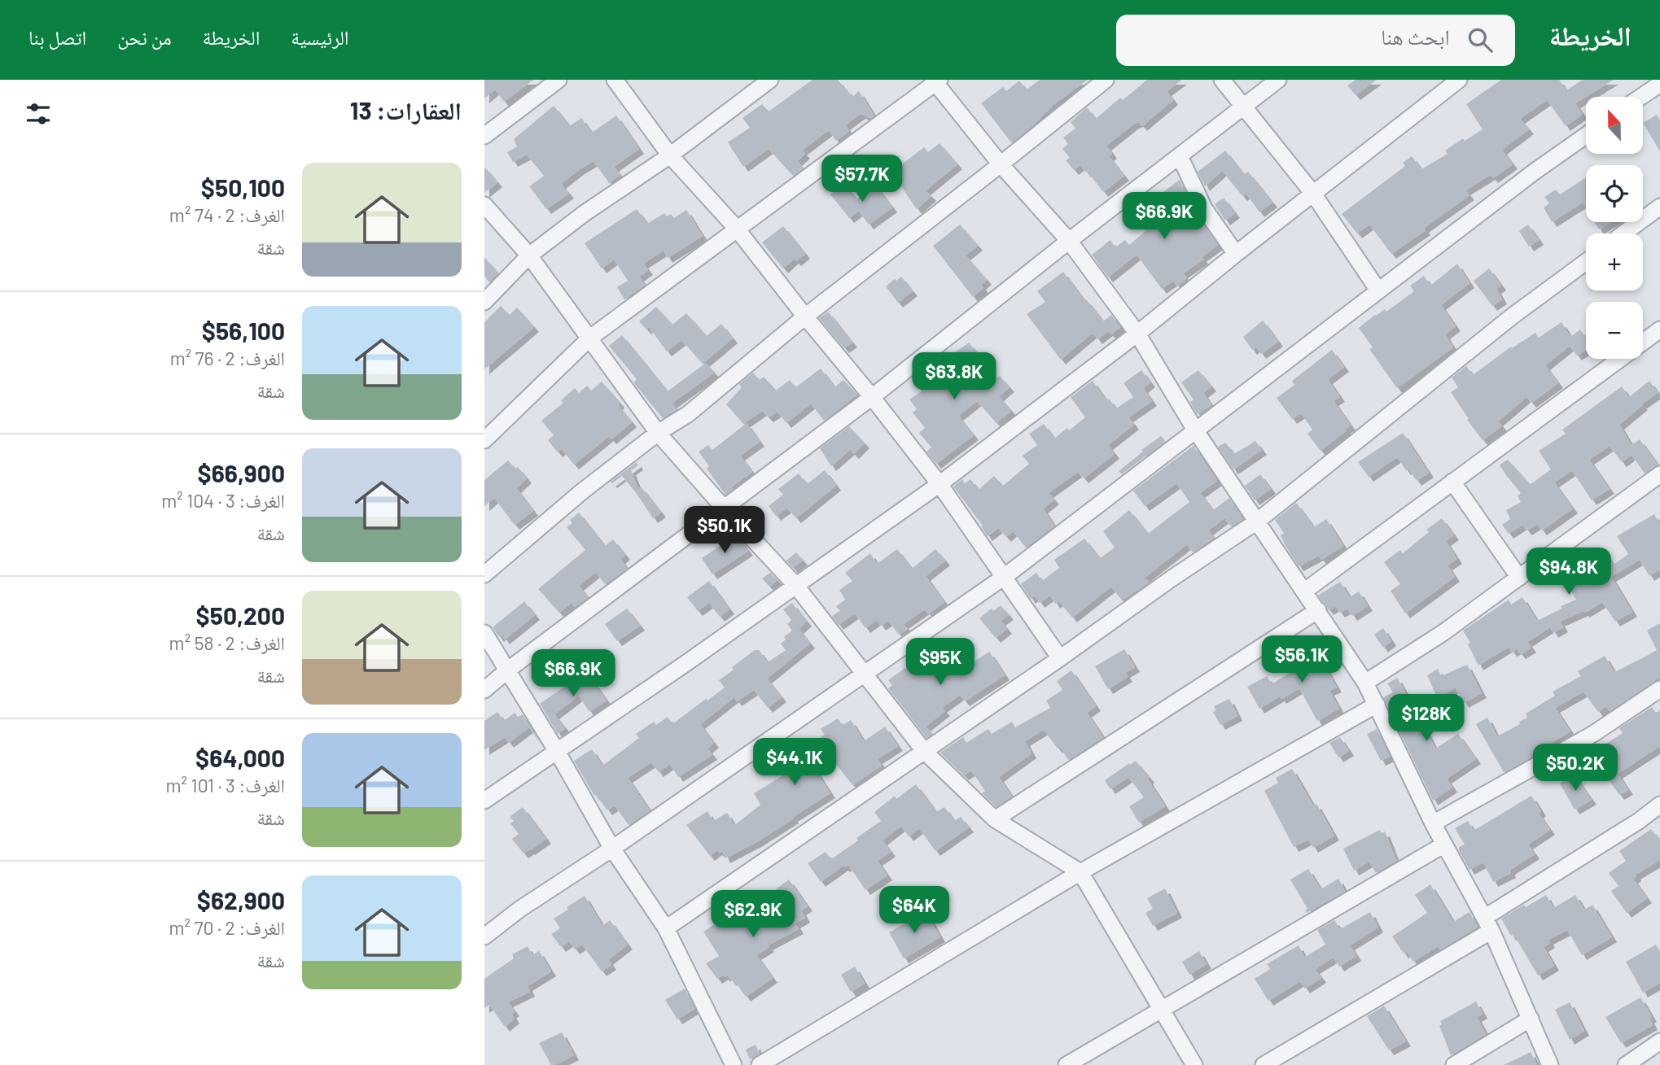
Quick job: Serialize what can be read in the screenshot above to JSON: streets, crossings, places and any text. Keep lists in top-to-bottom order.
{
  "north": "top",
  "page": {
    "header": "الخريطة",
    "search": "ابحث هنا",
    "nav": [
      "الرئيسية",
      "الخريطة",
      "من نحن",
      "اتصل بنا"
    ],
    "heading": "العقارات: 13",
    "map_buttons": ["+", "−"],
    "list": [
      {
        "name": "$50,100",
        "note": "الغرف: 2 · 74 m² · شقة"
      },
      {
        "name": "$56,100",
        "note": "الغرف: 2 · 76 m² · شقة"
      },
      {
        "name": "$66,900",
        "note": "الغرف: 3 · 104 m² · شقة"
      },
      {
        "name": "$50,200",
        "note": "الغرف: 2 · 58 m² · شقة"
      },
      {
        "name": "$64,000",
        "note": "الغرف: 3 · 101 m² · شقة"
      },
      {
        "name": "$62,900",
        "note": "الغرف: 2 · 70 m² · شقة"
      }
    ],
    "price": [
      "$57.7K",
      "$66.9K",
      "$63.8K",
      "$50.1K",
      "$94.8K",
      "$56.1K",
      "$95K",
      "$66.9K",
      "$128K",
      "$44.1K",
      "$50.2K",
      "$64K",
      "$62.9K"
    ]
  }
}
